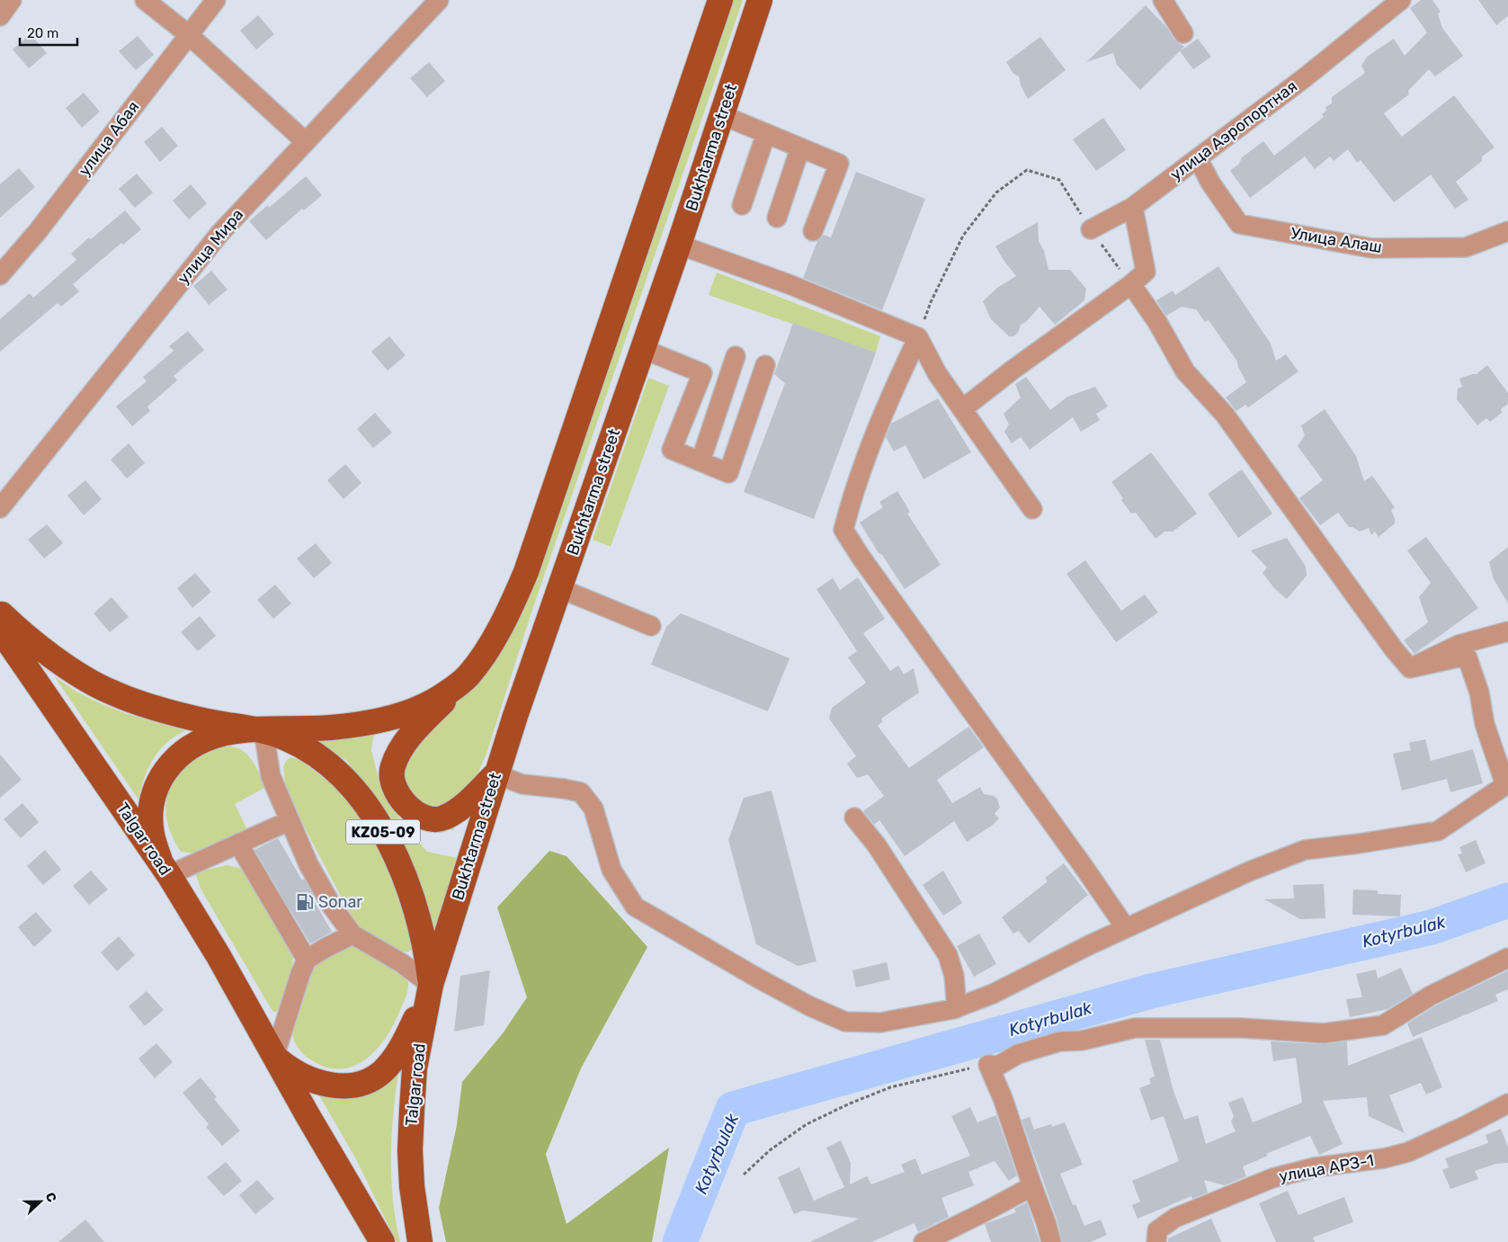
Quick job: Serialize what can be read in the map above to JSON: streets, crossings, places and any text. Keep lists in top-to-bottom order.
{
  "streets": {
    "main road": ["Bukhtarma street", "KZ05-09", "Talgar road"],
    "street": [
      "улица Аэропортная",
      "улица Абая",
      "Улица Алаш",
      "улица Мира",
      "улица АРЗ-1"
    ]
  },
  "crossings": [
    ["улица Аэропортная", "Улица Алаш"],
    ["Bukhtarma street", "KZ05-09"],
    ["Bukhtarma street", "Talgar road"],
    ["KZ05-09", "Talgar road"]
  ],
  "water": ["Kotyrbulak"],
  "places": {
    "fuel station": ["Sonar"]
  },
  "scale_bar": "20 m",
  "north": "right"
}
